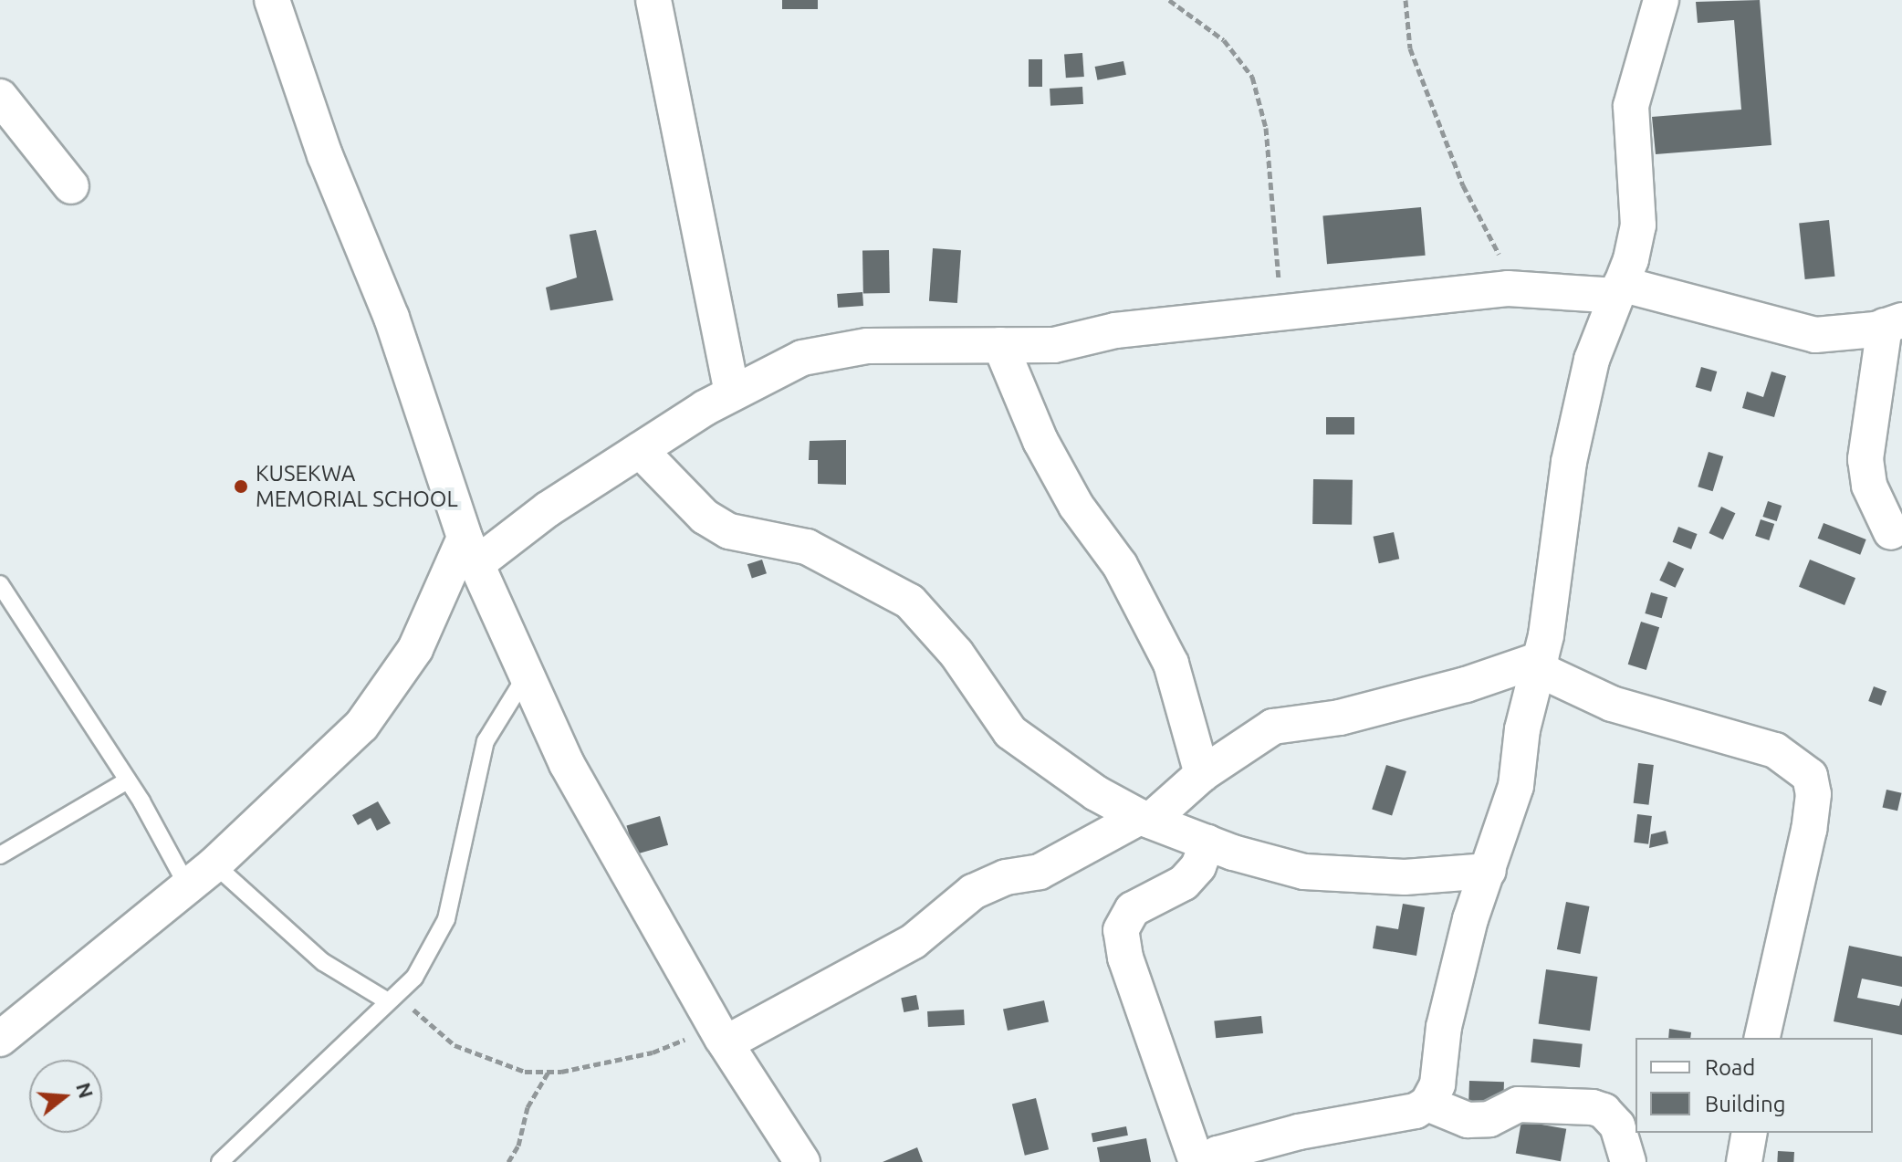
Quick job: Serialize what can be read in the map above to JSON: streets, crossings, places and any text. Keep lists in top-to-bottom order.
{
  "places": ["KUSEKWA MEMORIAL SCHOOL"],
  "legend": ["Road", "Building"],
  "north": "right"
}
